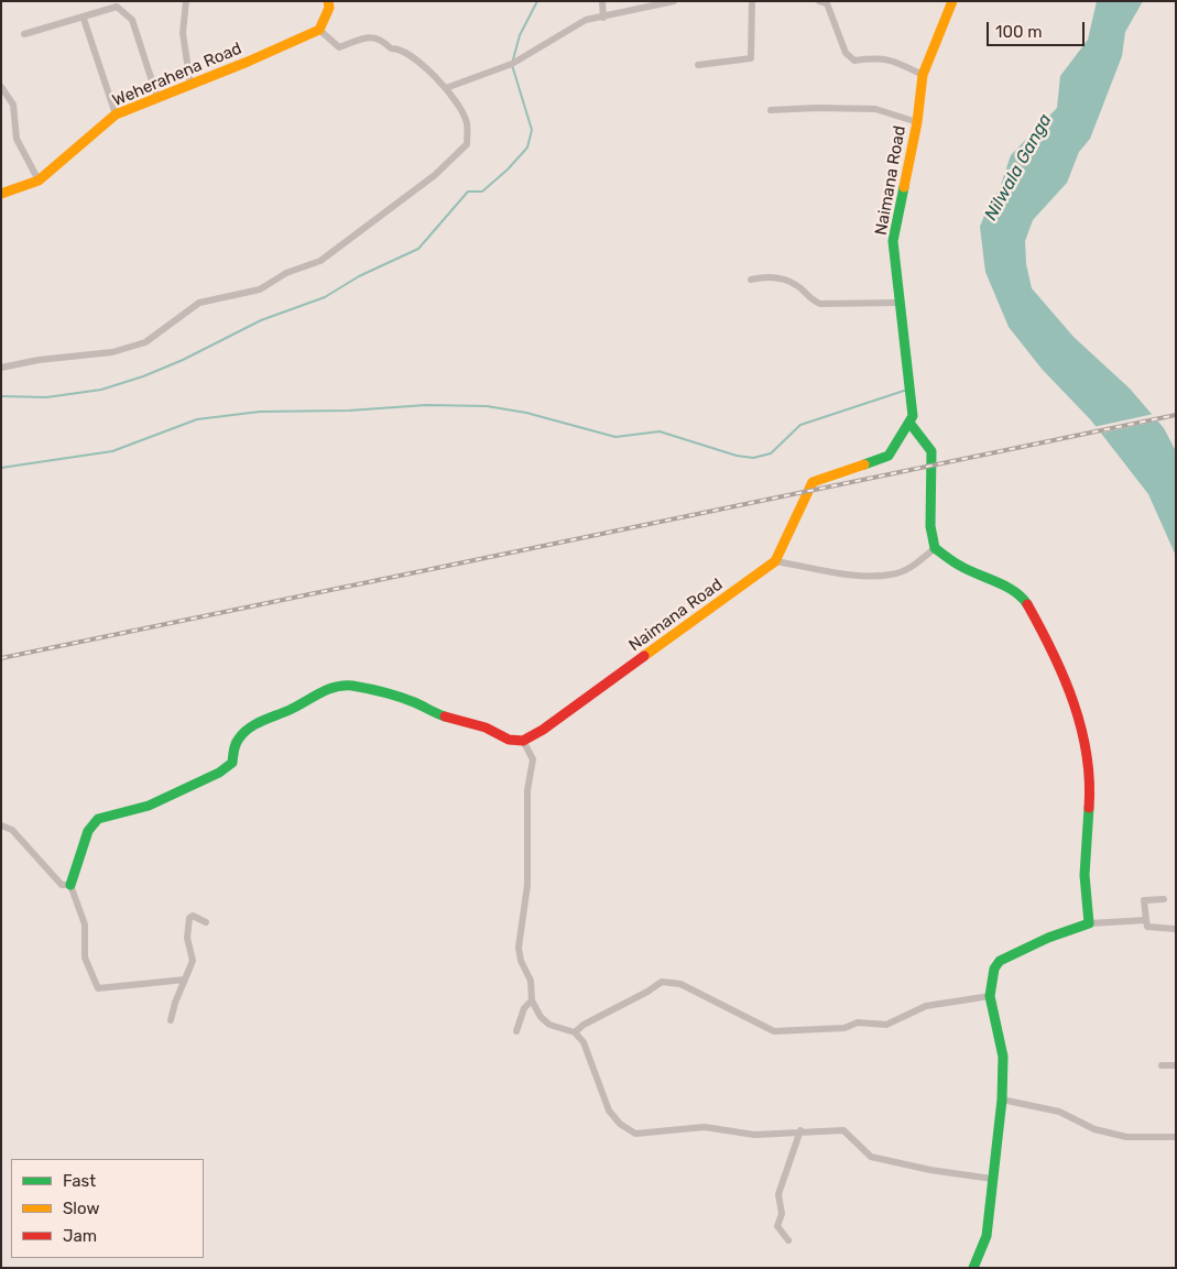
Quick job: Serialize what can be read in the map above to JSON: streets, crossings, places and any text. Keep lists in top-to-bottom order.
{
  "streets": {
    "street": ["Weherahena Road", "Naimana Road"]
  },
  "water": ["Nilwala Ganga"],
  "legend": ["Fast", "Slow", "Jam"],
  "scale_bar": "100 m"
}
